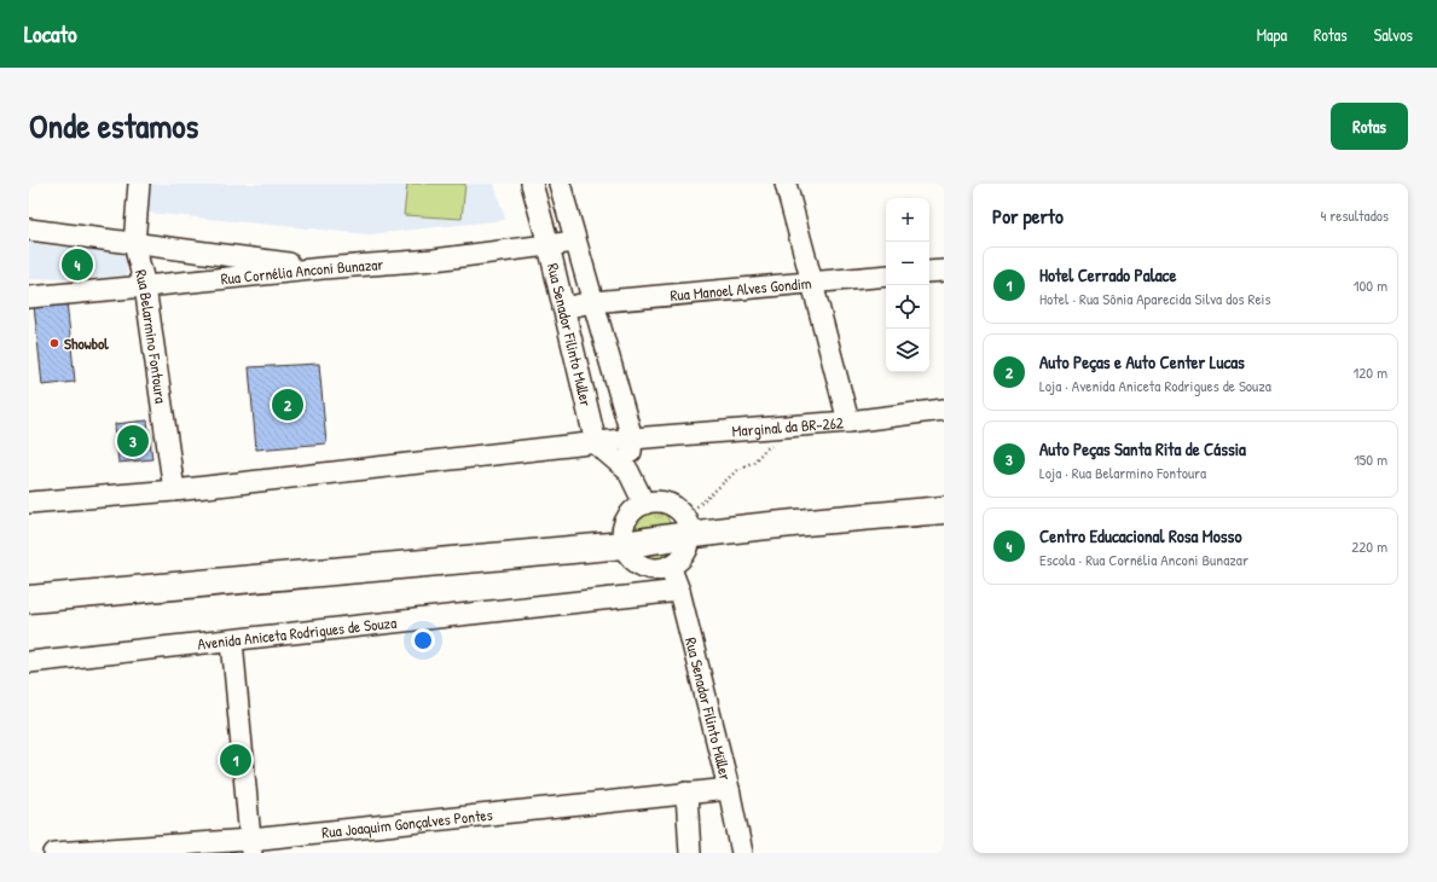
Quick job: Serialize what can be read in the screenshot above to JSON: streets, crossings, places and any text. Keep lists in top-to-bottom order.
{
  "streets": {
    "street": [
      "Rua Cornélia Anconi Bunazar",
      "Rua Manoel Alves Gondim",
      "Rua Senador Filinto Muller",
      "Rua Belarmino Fontoura",
      "Marginal da BR-262",
      "Avenida Aniceta Rodrigues de Souza",
      "Rua Senador Filinto Müller",
      "Rua Joaquim Gonçalves Pontes"
    ]
  },
  "crossings": [
    ["Rua Cornélia Anconi Bunazar", "Rua Senador Filinto Muller"],
    ["Rua Cornélia Anconi Bunazar", "Rua Belarmino Fontoura"],
    ["Rua Manoel Alves Gondim", "Rua Senador Filinto Muller"],
    ["Rua Senador Filinto Muller", "Marginal da BR-262"],
    ["Avenida Aniceta Rodrigues de Souza", "Rua Senador Filinto Müller"],
    ["Rua Senador Filinto Müller", "Rua Joaquim Gonçalves Pontes"]
  ],
  "places": ["Showbol"],
  "page": {
    "header": "Locato",
    "nav": ["Mapa", "Rotas", "Salvos"],
    "title": "Onde estamos",
    "buttons": "Rotas",
    "heading": ["Por perto", "4 resultados"],
    "map_buttons": ["+", "−"],
    "pins": [
      "4",
      "2",
      "3",
      "1"
    ],
    "list": [
      {
        "mark": "1",
        "name": "Hotel Cerrado Palace",
        "note": "Hotel · Rua Sônia Aparecida Silva dos Reis",
        "value": "100 m"
      },
      {
        "mark": "2",
        "name": "Auto Peças e Auto Center Lucas",
        "note": "Loja · Avenida Aniceta Rodrigues de Souza",
        "value": "120 m"
      },
      {
        "mark": "3",
        "name": "Auto Peças Santa Rita de Cássia",
        "note": "Loja · Rua Belarmino Fontoura",
        "value": "150 m"
      },
      {
        "mark": "4",
        "name": "Centro Educacional Rosa Mosso",
        "note": "Escola · Rua Cornélia Anconi Bunazar",
        "value": "220 m"
      }
    ]
  }
}
